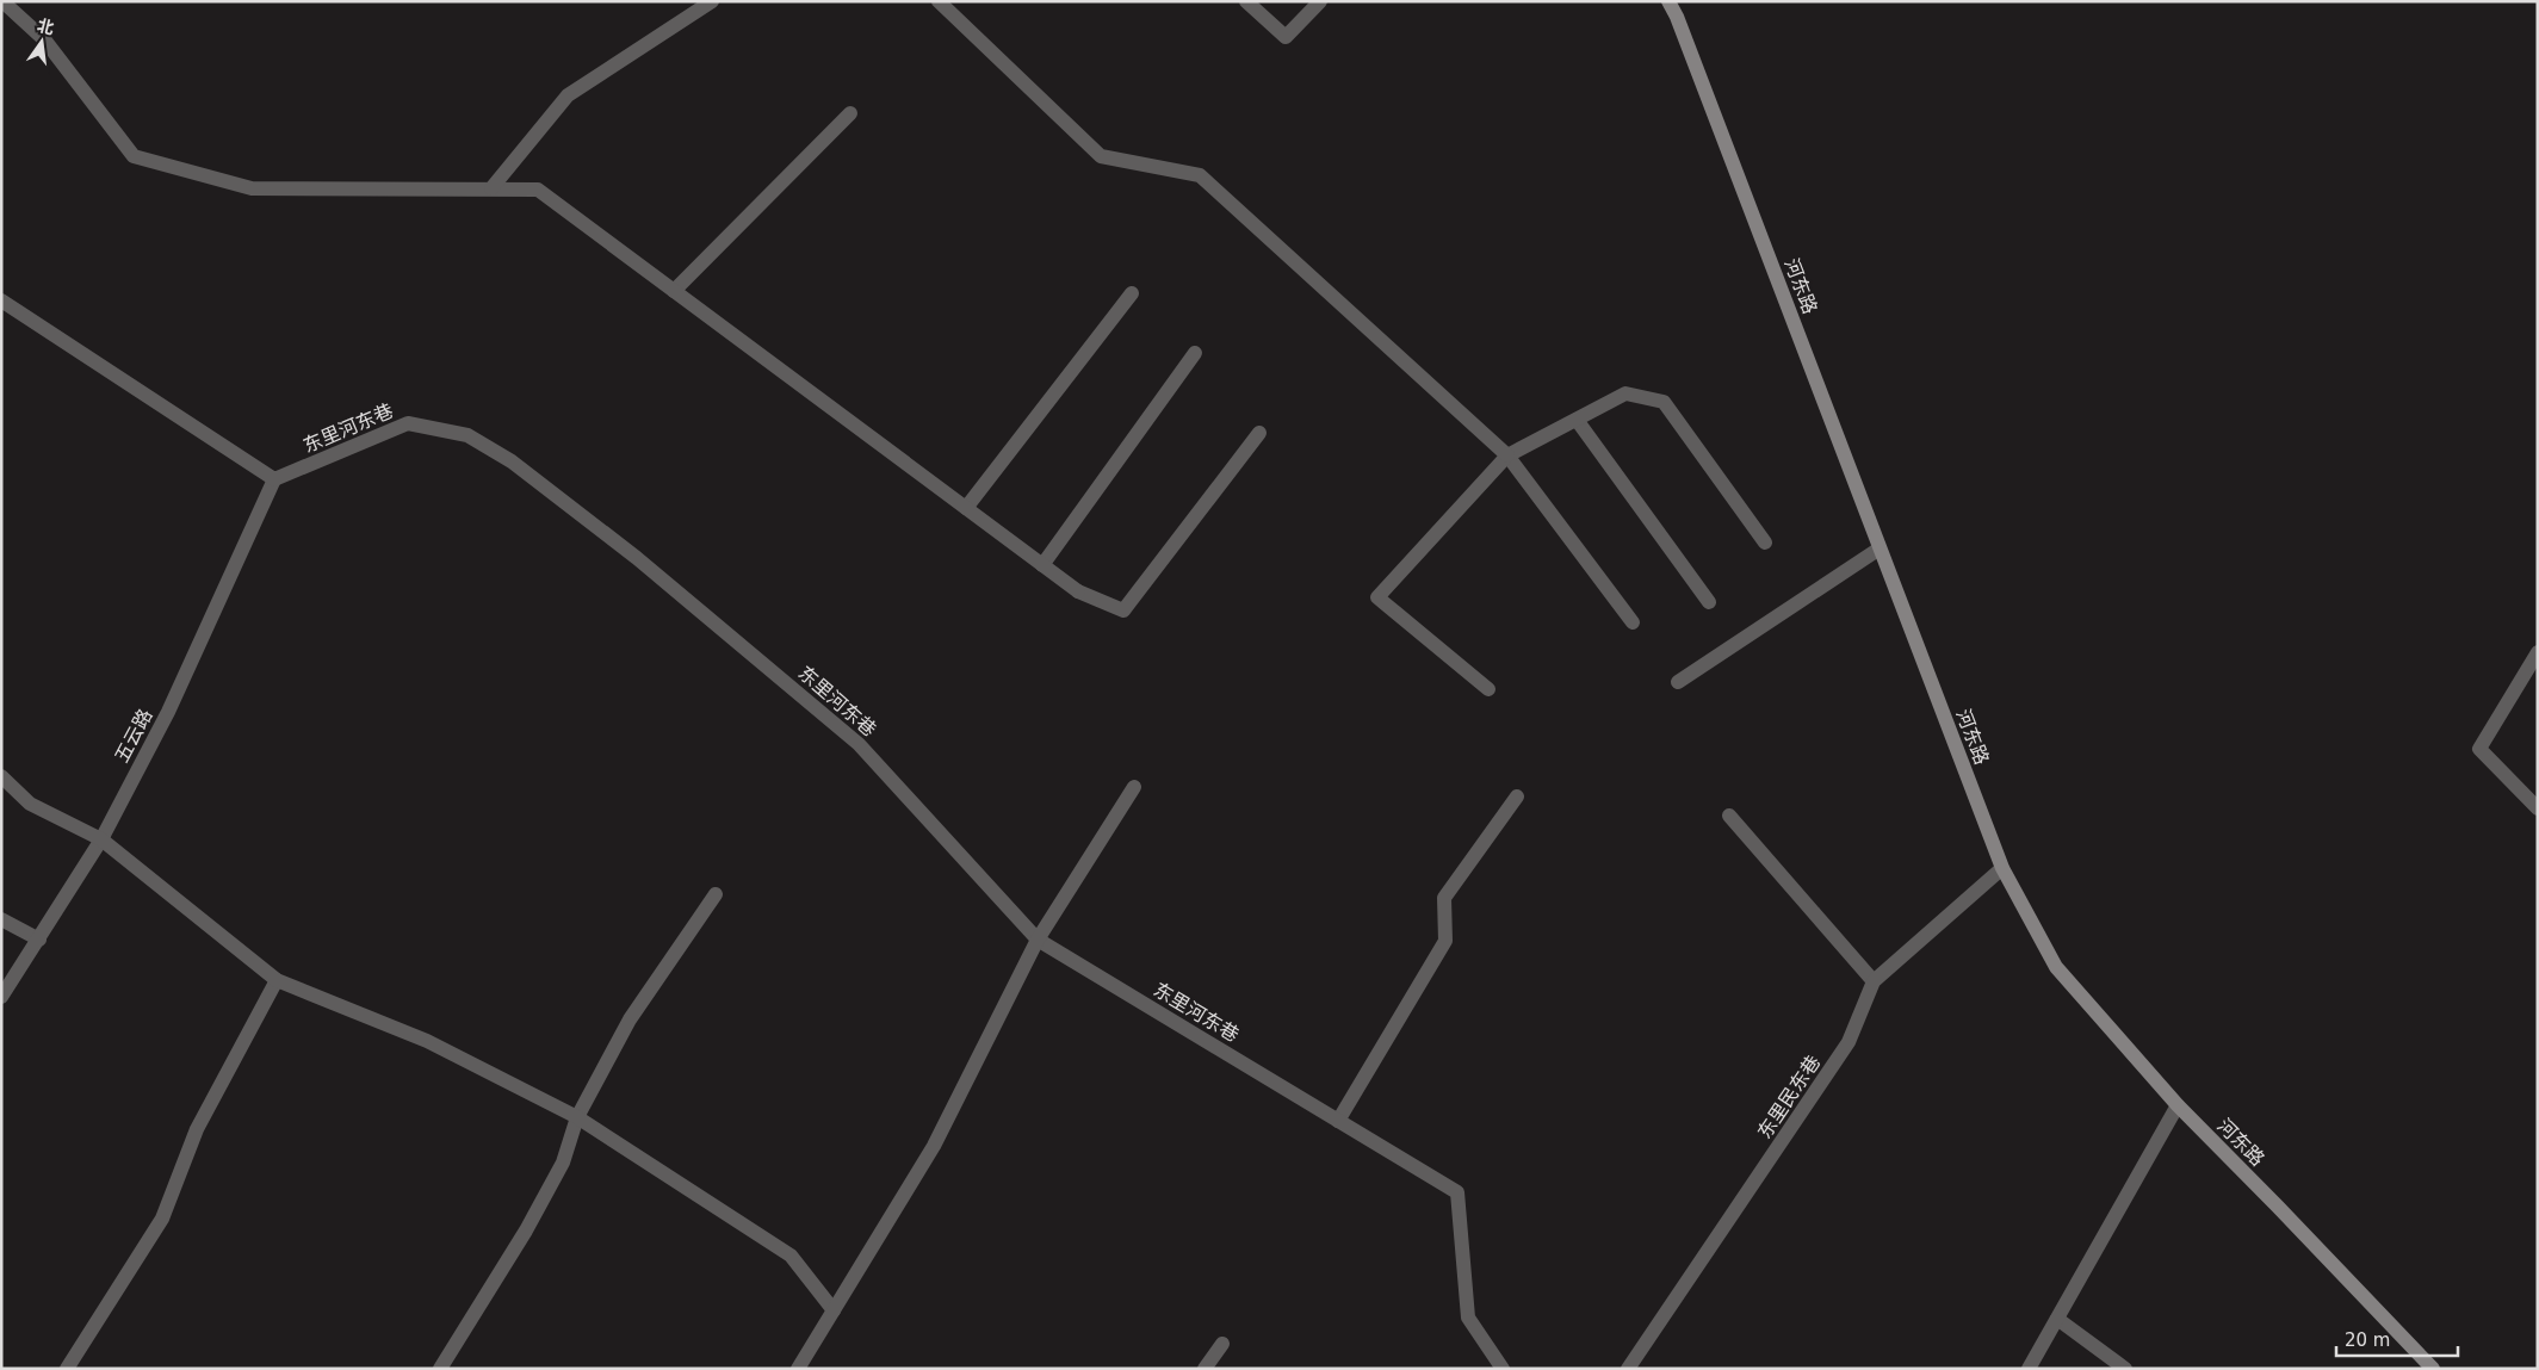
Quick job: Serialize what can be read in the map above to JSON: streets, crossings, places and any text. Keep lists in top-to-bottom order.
{
  "streets": {
    "main road": ["河东路"],
    "street": ["东里河东巷", "五云路", "东里民东巷"]
  },
  "crossings": [
    ["河东路", "东里民东巷"],
    ["东里河东巷", "五云路"]
  ],
  "scale_bar": "20 m",
  "north": "top"
}
